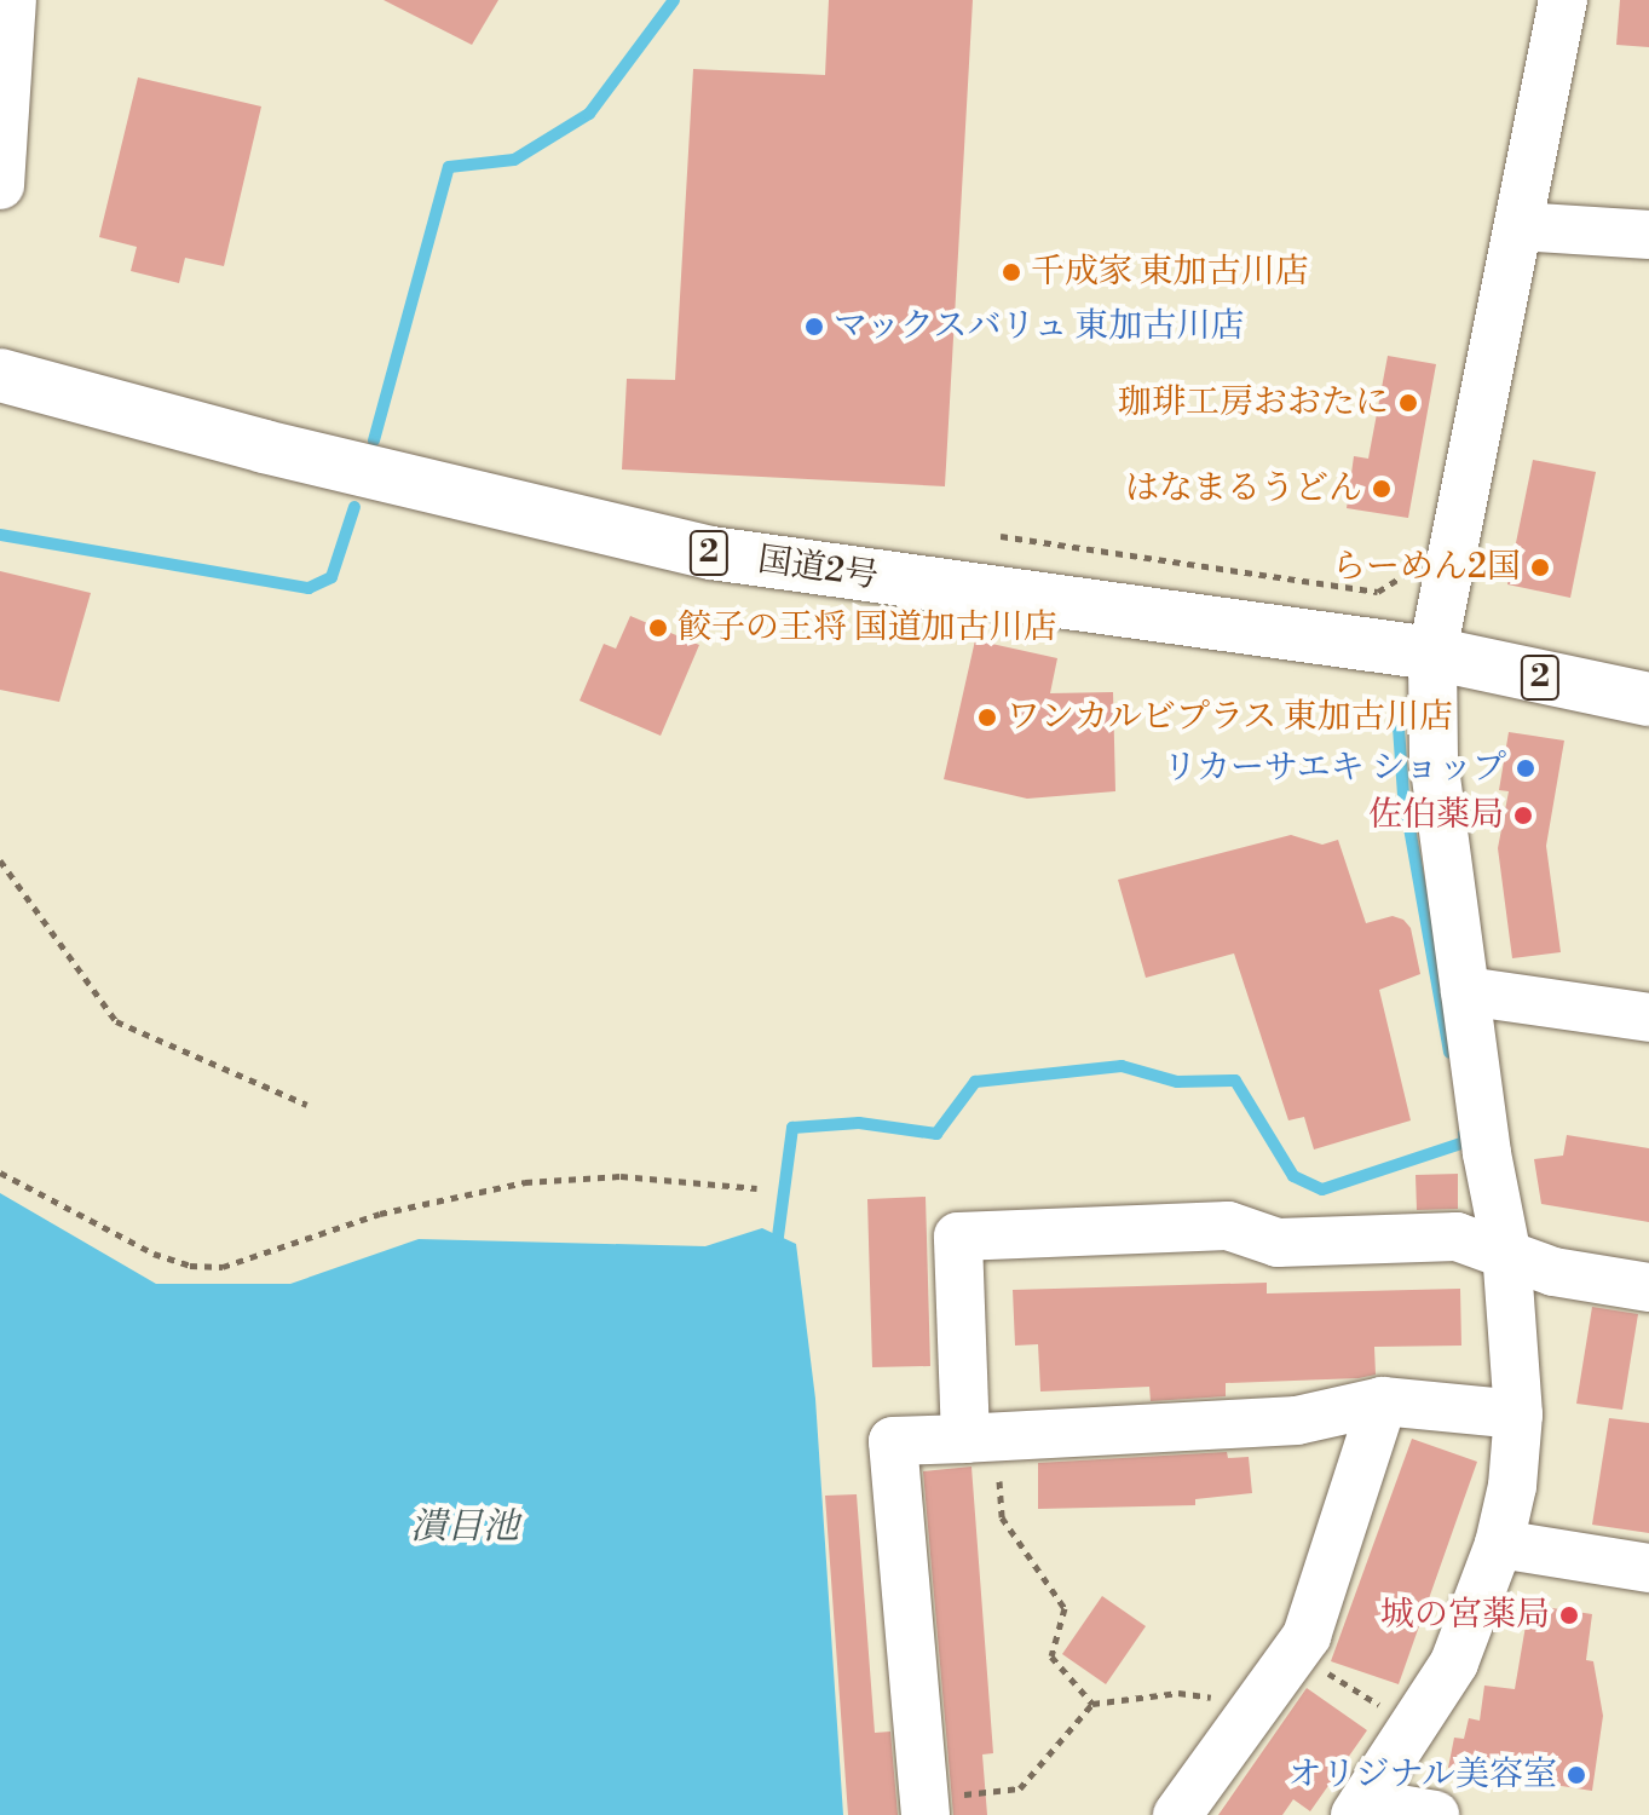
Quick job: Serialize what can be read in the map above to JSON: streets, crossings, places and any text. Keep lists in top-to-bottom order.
{
  "streets": {
    "highway": ["2", "国道2号"]
  },
  "water": ["潰目池"],
  "places": [
    "千成家 東加古川店",
    "マックスバリュ 東加古川店",
    "珈琲工房おおたに",
    "はなまるうどん",
    "らーめん2国",
    "餃子の王将 国道加古川店",
    "ワンカルビプラス 東加古川店",
    "リカーサエキ ショップ",
    "佐伯薬局",
    "城の宮薬局",
    "オリジナル美容室"
  ]
}
